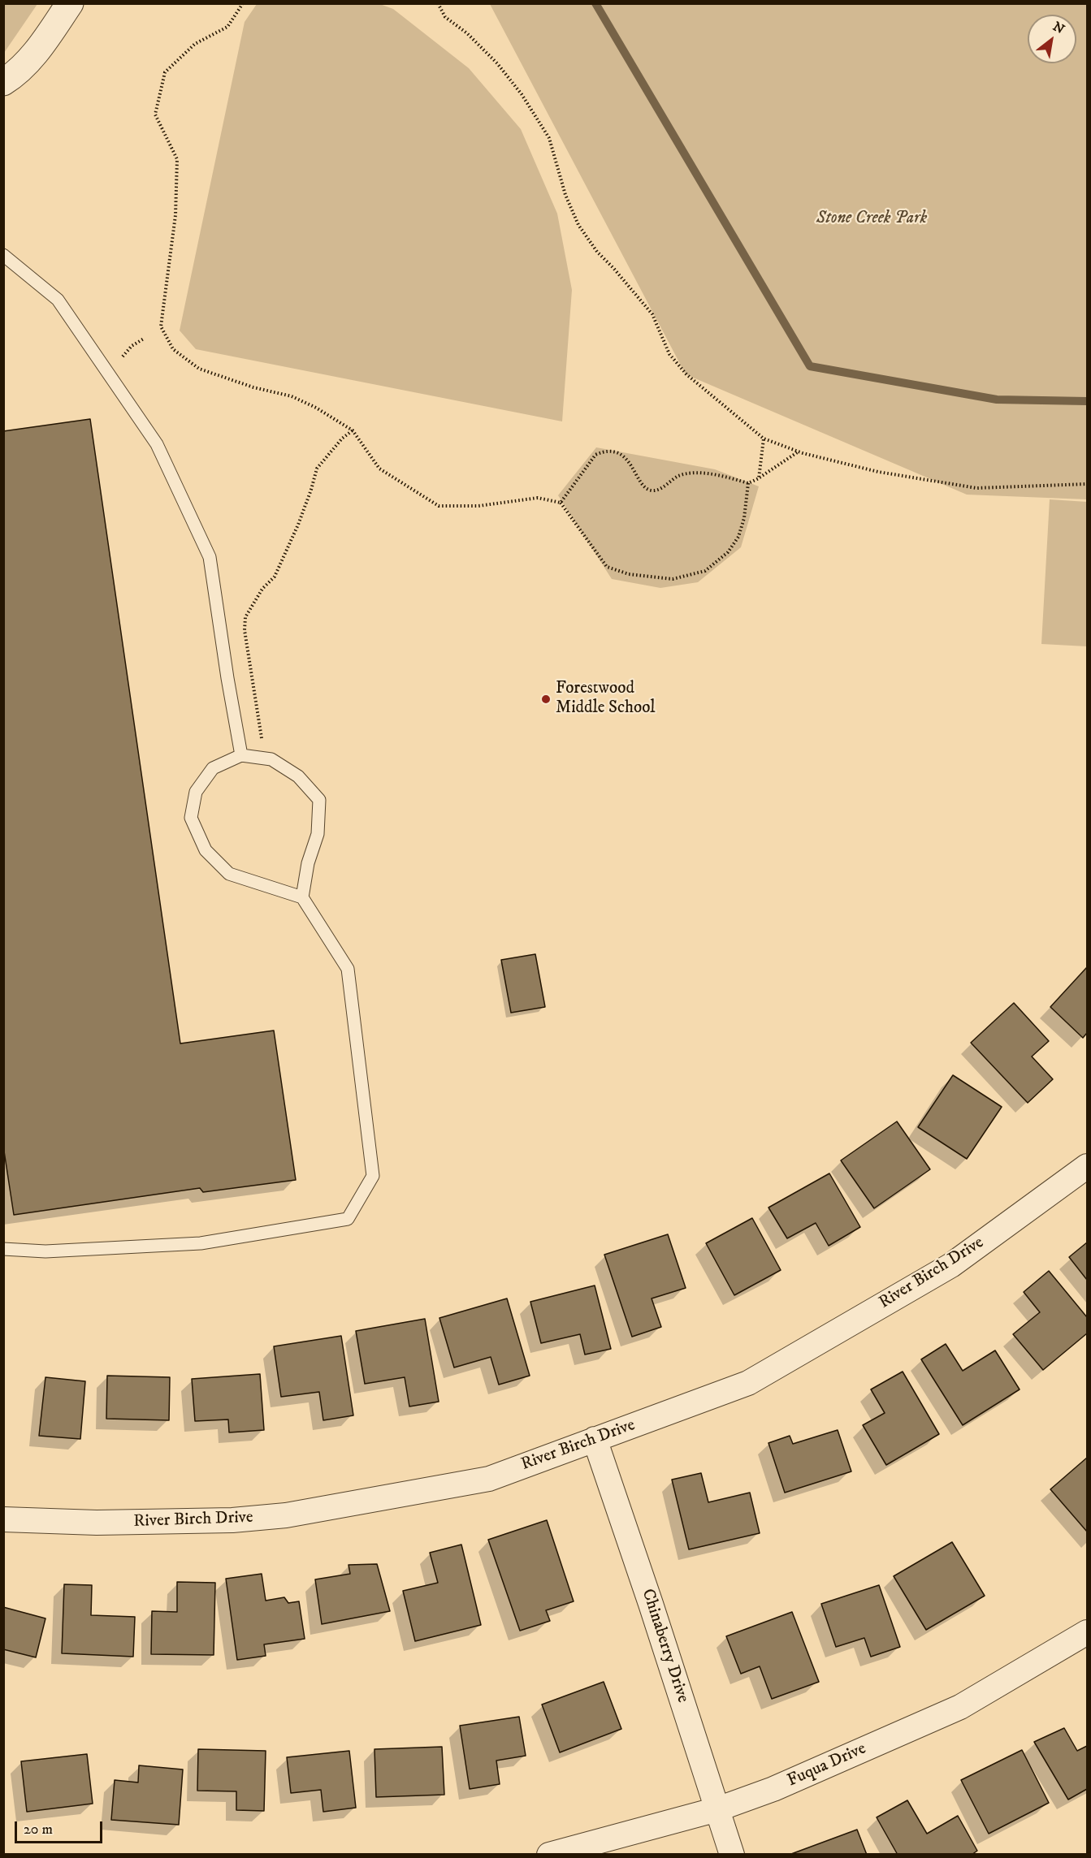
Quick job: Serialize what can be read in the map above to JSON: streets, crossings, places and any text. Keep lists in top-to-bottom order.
{
  "streets": {
    "street": ["River Birch Drive", "Chinaberry Drive", "Fuqua Drive"]
  },
  "crossings": [
    ["River Birch Drive", "Chinaberry Drive"],
    ["Chinaberry Drive", "Fuqua Drive"]
  ],
  "parks": ["Stone Creek Park"],
  "places": ["Forestwood Middle School"],
  "scale_bar": "20 m",
  "north": "top right"
}
